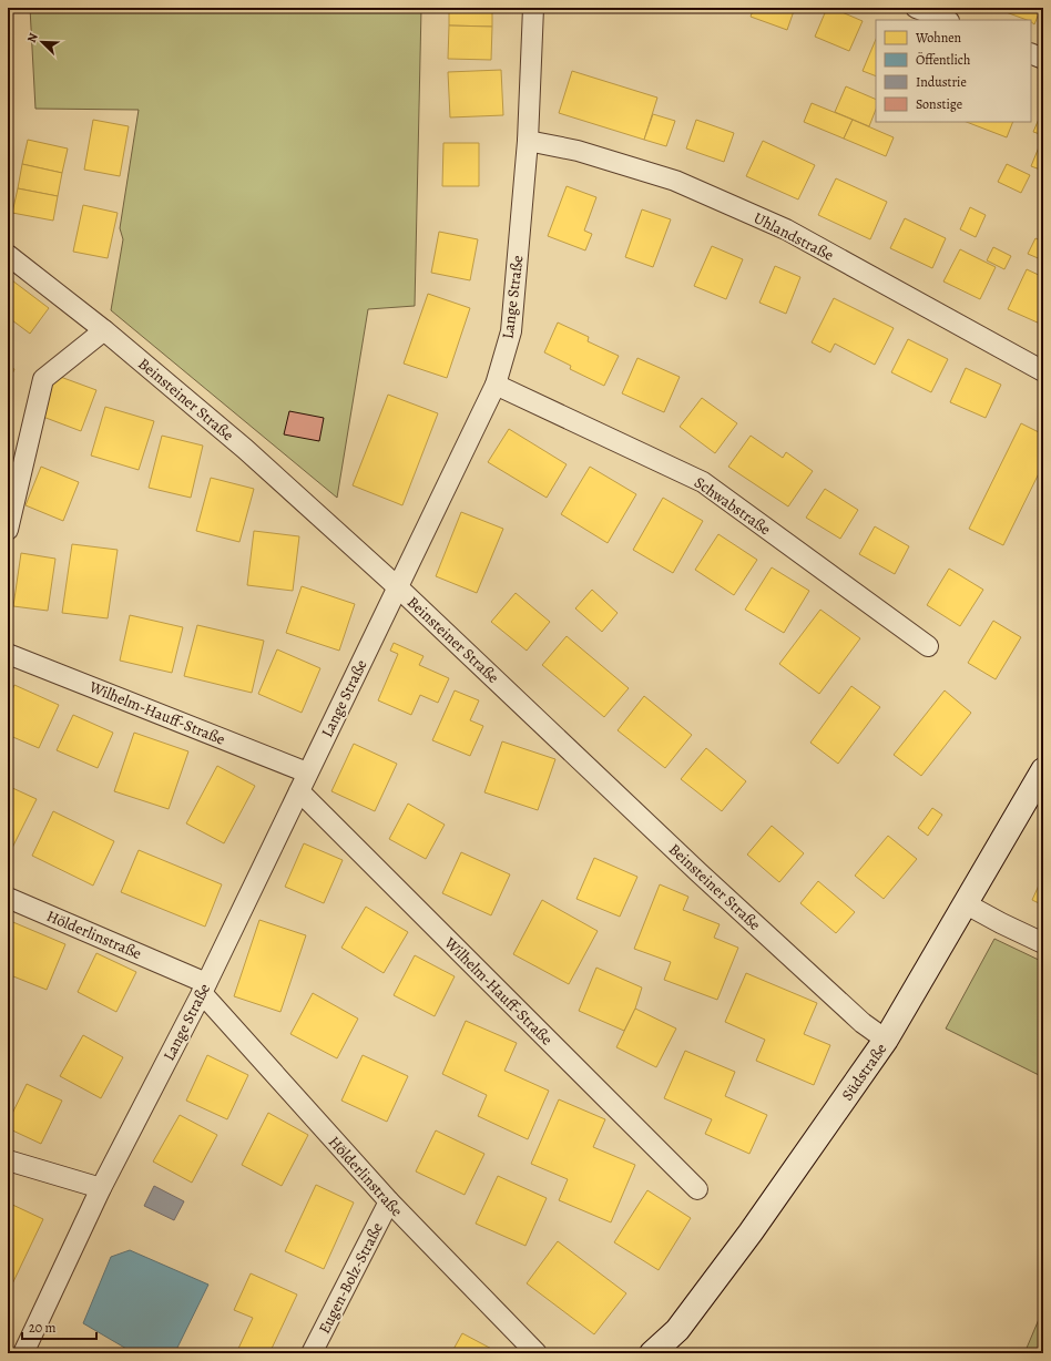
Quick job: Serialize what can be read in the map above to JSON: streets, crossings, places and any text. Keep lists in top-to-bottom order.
{
  "streets": {
    "street": [
      "Uhlandstraße",
      "Lange Straße",
      "Beinsteiner Straße",
      "Schwabstraße",
      "Wilhelm-Hauff-Straße",
      "Hölderlinstraße",
      "Südstraße",
      "Eugen-Bolz-Straße"
    ]
  },
  "crossings": [
    ["Uhlandstraße", "Lange Straße"],
    ["Lange Straße", "Beinsteiner Straße"],
    ["Lange Straße", "Schwabstraße"],
    ["Lange Straße", "Wilhelm-Hauff-Straße"],
    ["Lange Straße", "Hölderlinstraße"],
    ["Beinsteiner Straße", "Südstraße"],
    ["Hölderlinstraße", "Eugen-Bolz-Straße"]
  ],
  "legend": [
    "Wohnen",
    "Öffentlich",
    "Industrie",
    "Sonstige"
  ],
  "scale_bar": "20 m",
  "north": "top left"
}
